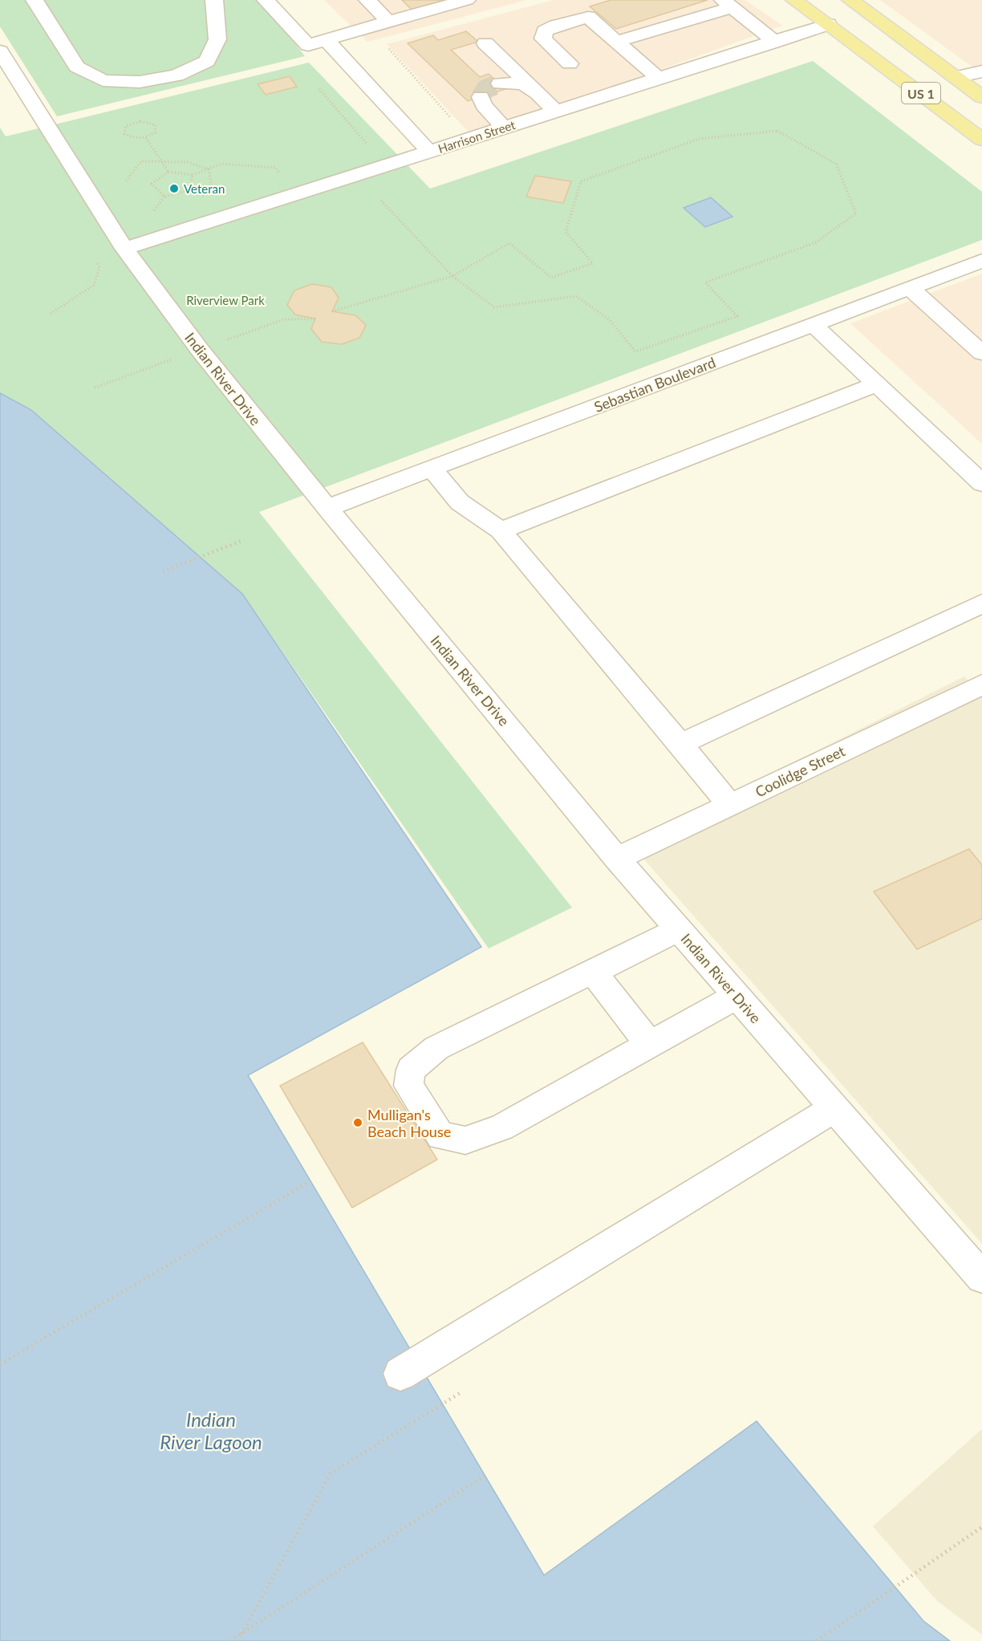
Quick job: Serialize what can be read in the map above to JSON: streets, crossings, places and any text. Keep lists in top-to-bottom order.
{
  "streets": {
    "main road": ["US 1"],
    "street": [
      "Harrison Street",
      "Indian River Drive",
      "Sebastian Boulevard",
      "Coolidge Street"
    ]
  },
  "crossings": [
    ["US 1", "Harrison Street"],
    ["Harrison Street", "Indian River Drive"],
    ["Indian River Drive", "Sebastian Boulevard"],
    ["Indian River Drive", "Coolidge Street"]
  ],
  "water": ["Indian River Lagoon"],
  "parks": ["Riverview Park"],
  "places": ["Veteran", "Mulligan's Beach House"]
}
